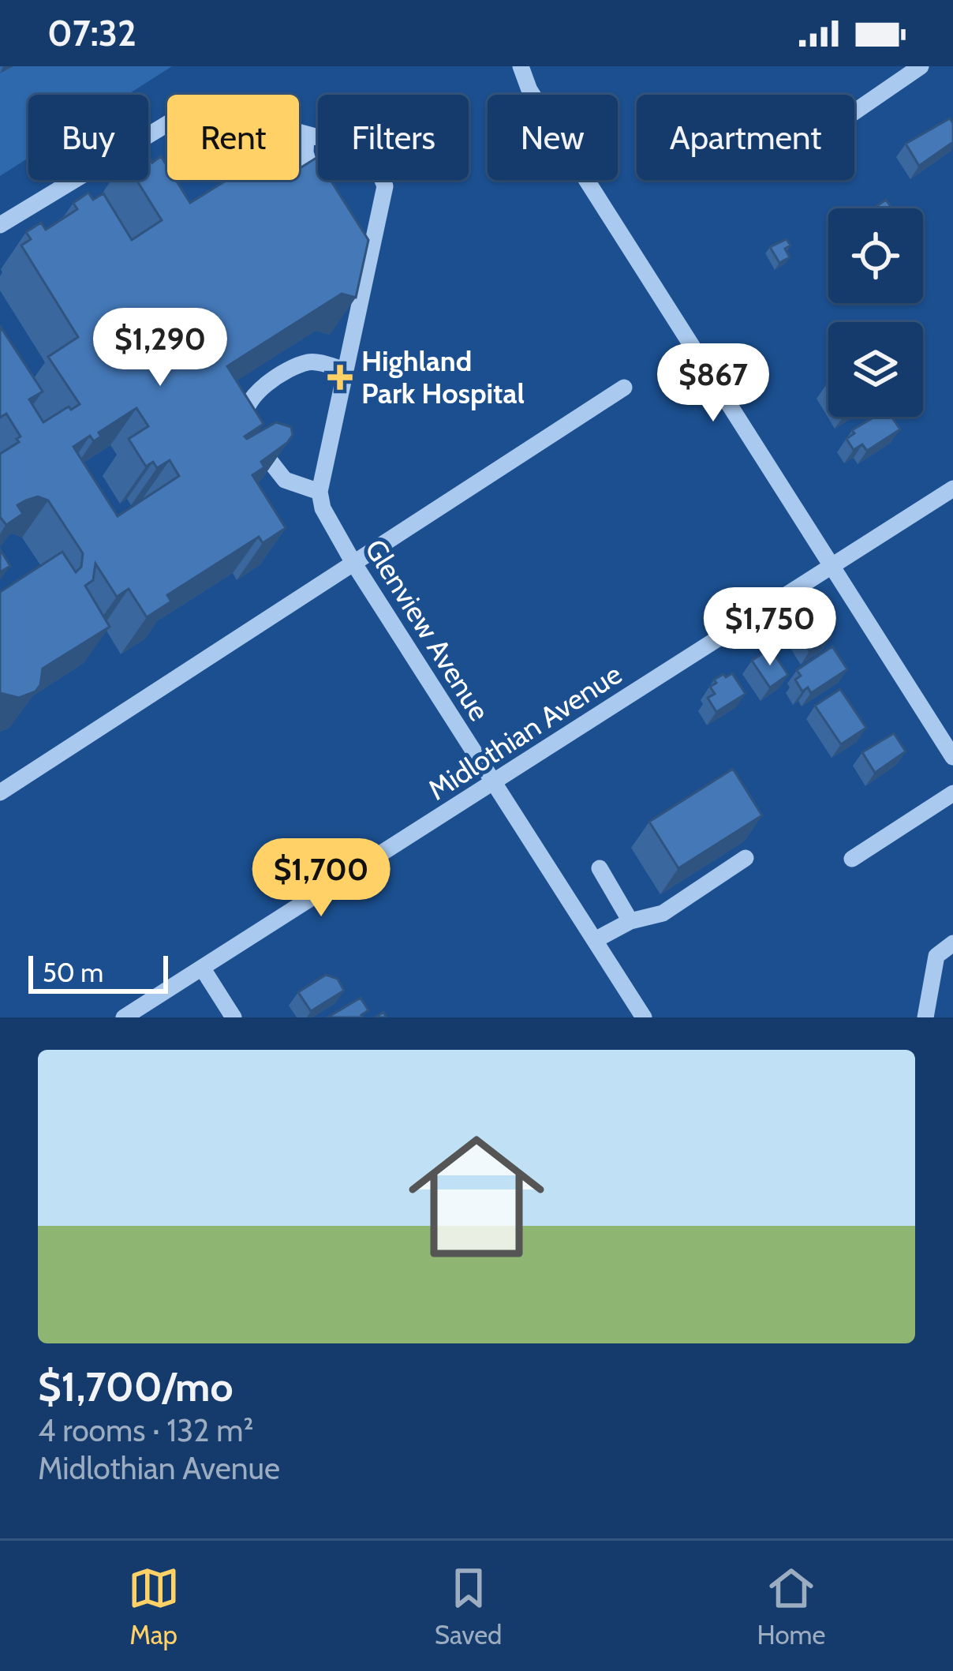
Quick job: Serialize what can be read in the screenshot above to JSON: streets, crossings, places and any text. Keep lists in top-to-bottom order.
{
  "streets": {
    "street": ["Glenview Avenue", "Midlothian Avenue"]
  },
  "crossings": [
    ["Glenview Avenue", "Midlothian Avenue"]
  ],
  "places": {
    "health": ["Highland Park Hospital"]
  },
  "scale_bar": "50 m",
  "page": {
    "status": "07:32",
    "chip": [
      "Buy",
      "Rent",
      "Filters",
      "New",
      "Apartment"
    ],
    "price": [
      "$1,290",
      "$867",
      "$1,750",
      "$1,700"
    ],
    "scale": "50 m",
    "list": [
      {
        "name": "$1,700/mo",
        "note": "4 rooms · 132 m² · Midlothian Avenue"
      }
    ],
    "tabs": ["Map", "Saved", "Home"]
  }
}
